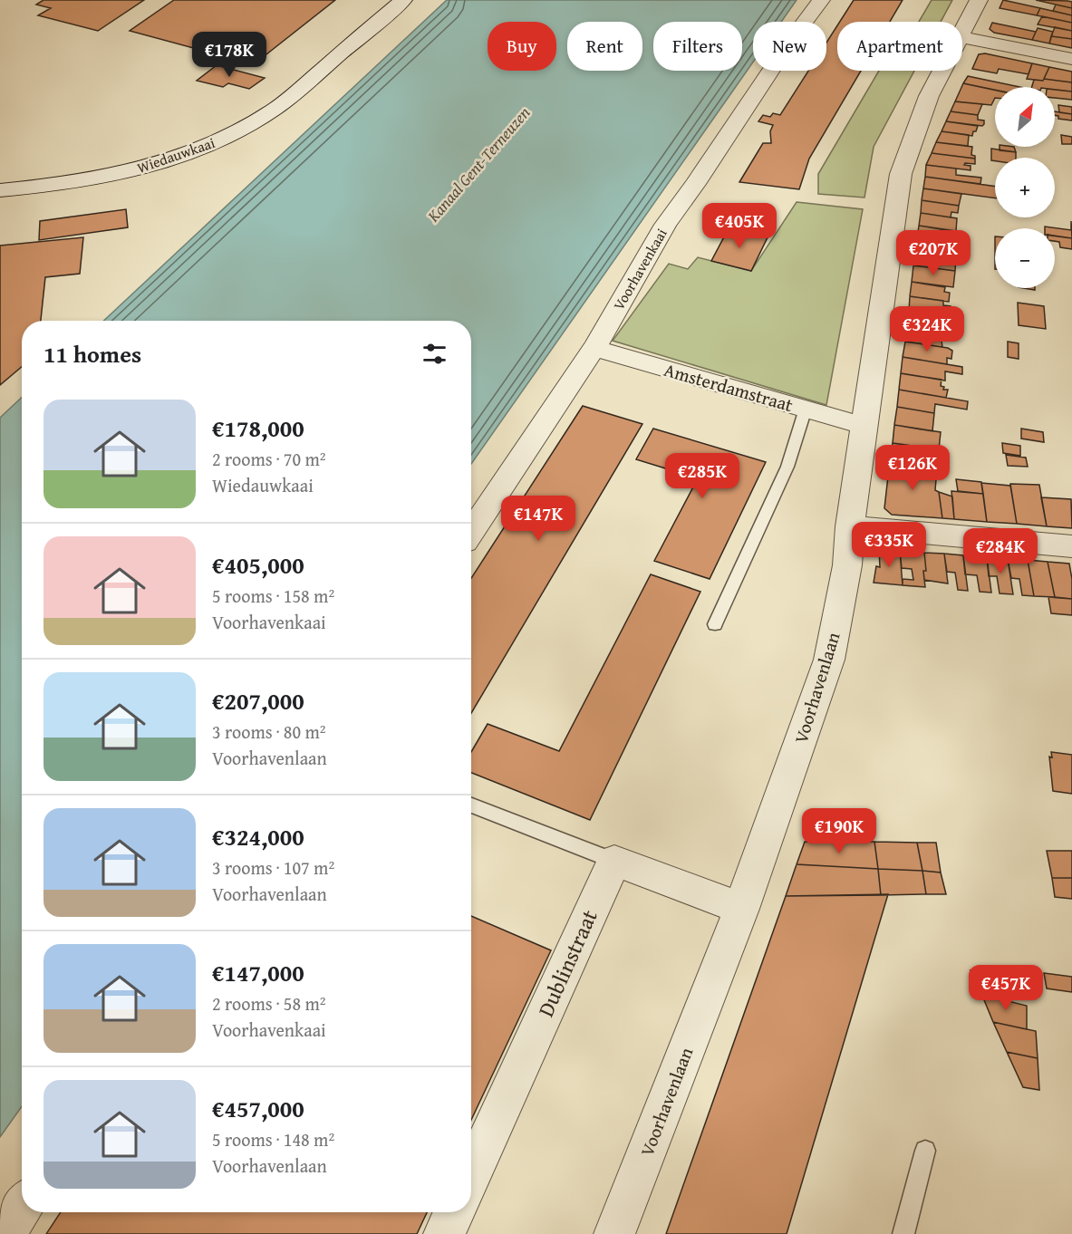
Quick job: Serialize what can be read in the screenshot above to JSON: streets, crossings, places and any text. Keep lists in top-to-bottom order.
{
  "streets": {
    "street": [
      "Wiedauwkaai",
      "Voorhavenkaai",
      "Amsterdamstraat",
      "Voorhavenlaan",
      "Dublinstraat"
    ]
  },
  "crossings": [
    ["Voorhavenkaai", "Amsterdamstraat"],
    ["Amsterdamstraat", "Voorhavenlaan"]
  ],
  "water": ["Kanaal Gent-Terneuzen"],
  "north": "top right",
  "page": {
    "chip": [
      "Buy",
      "Rent",
      "Filters",
      "New",
      "Apartment"
    ],
    "price": [
      "€178K",
      "€405K",
      "€207K",
      "€324K",
      "€126K",
      "€285K",
      "€147K",
      "€335K",
      "€284K",
      "€190K",
      "€457K"
    ],
    "map_buttons": ["+", "−"],
    "heading": "11 homes",
    "list": [
      {
        "name": "€178,000",
        "note": "2 rooms · 70 m² · Wiedauwkaai"
      },
      {
        "name": "€405,000",
        "note": "5 rooms · 158 m² · Voorhavenkaai"
      },
      {
        "name": "€207,000",
        "note": "3 rooms · 80 m² · Voorhavenlaan"
      },
      {
        "name": "€324,000",
        "note": "3 rooms · 107 m² · Voorhavenlaan"
      },
      {
        "name": "€147,000",
        "note": "2 rooms · 58 m² · Voorhavenkaai"
      },
      {
        "name": "€457,000",
        "note": "5 rooms · 148 m² · Voorhavenlaan"
      }
    ]
  }
}
